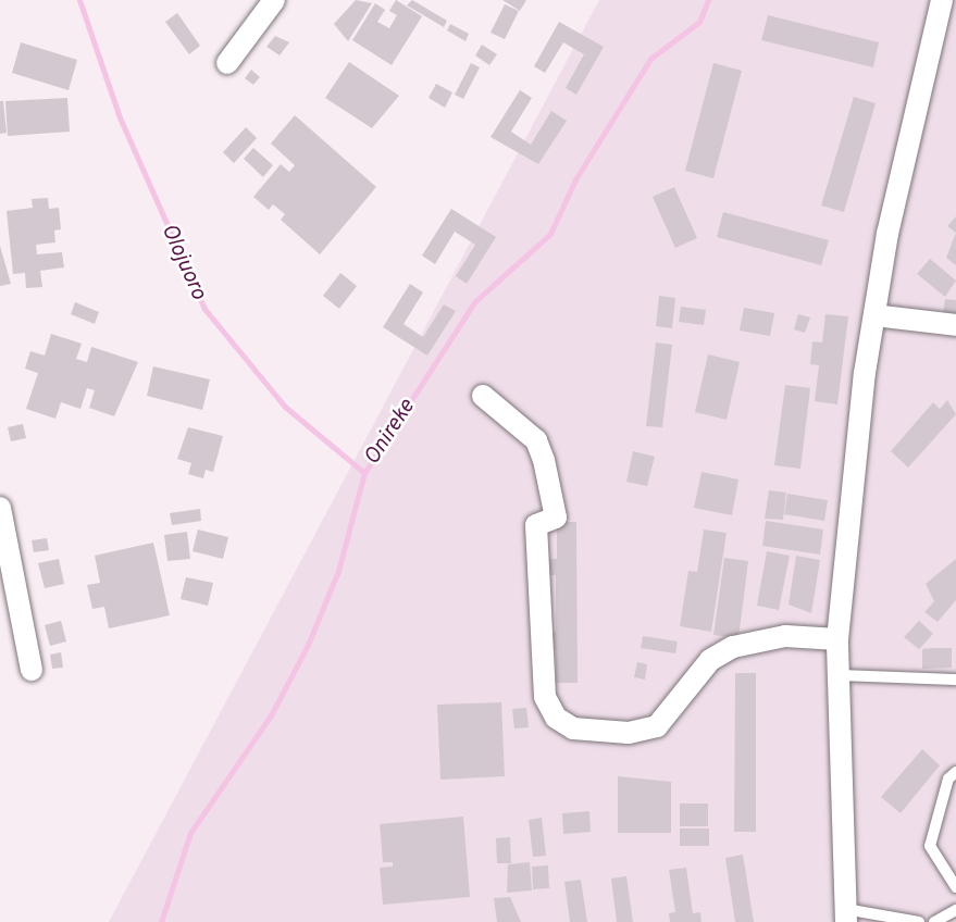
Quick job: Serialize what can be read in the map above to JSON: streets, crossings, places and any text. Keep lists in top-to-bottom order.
{
  "water": ["Olojuoro", "Onireke"]
}
